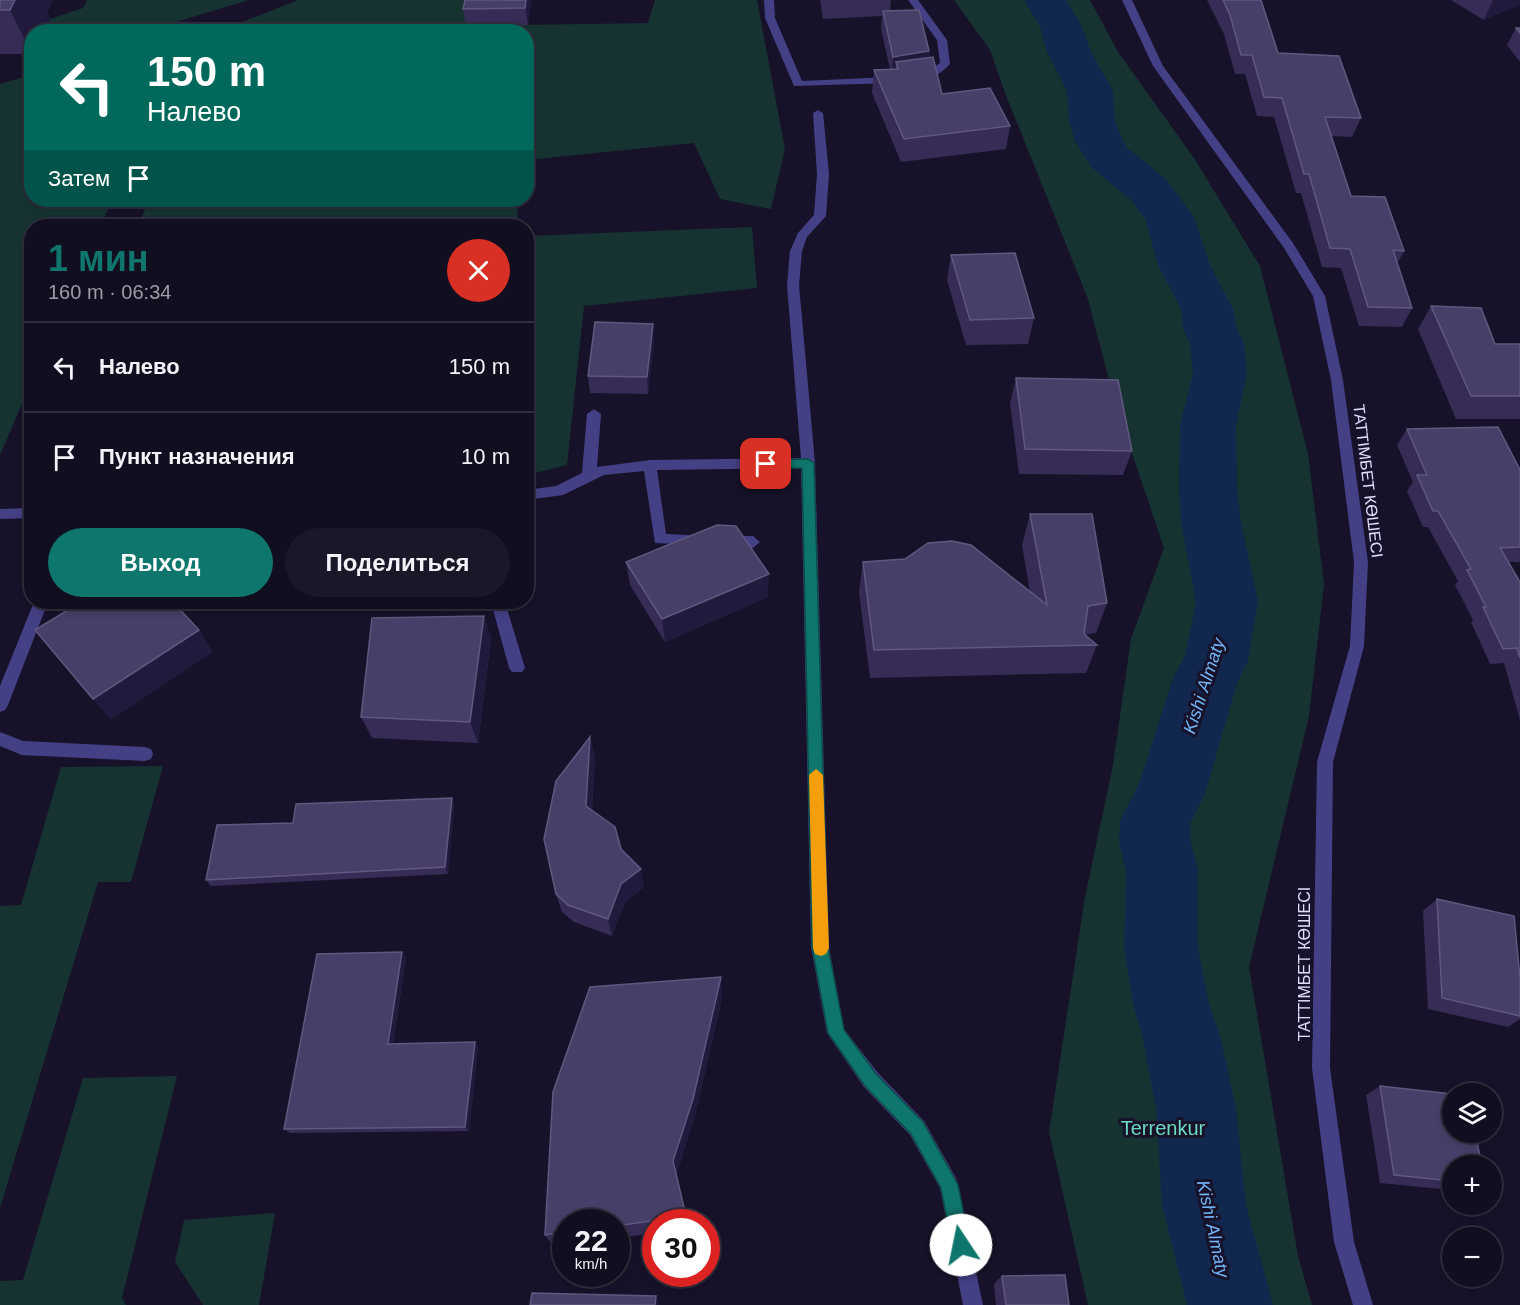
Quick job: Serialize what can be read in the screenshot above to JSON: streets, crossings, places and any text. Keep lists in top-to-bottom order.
{
  "streets": {
    "street": ["ТАТТІМБЕТ КӨШЕСІ"]
  },
  "water": ["Kіshі Almaty"],
  "parks": ["Terrenkur"],
  "page": {
    "turn": ["150 m", "Налево"],
    "then": "Затем",
    "heading": ["1 мин", "160 m · 06:34"],
    "list": [
      {
        "name": "Налево",
        "value": "150 m"
      },
      {
        "name": "Пункт назначения",
        "value": "10 m"
      }
    ],
    "buttons": ["Выход", "Поделиться"],
    "map_buttons": ["+", "−"],
    "speed": "22 km/h",
    "limit": "30"
  }
}
